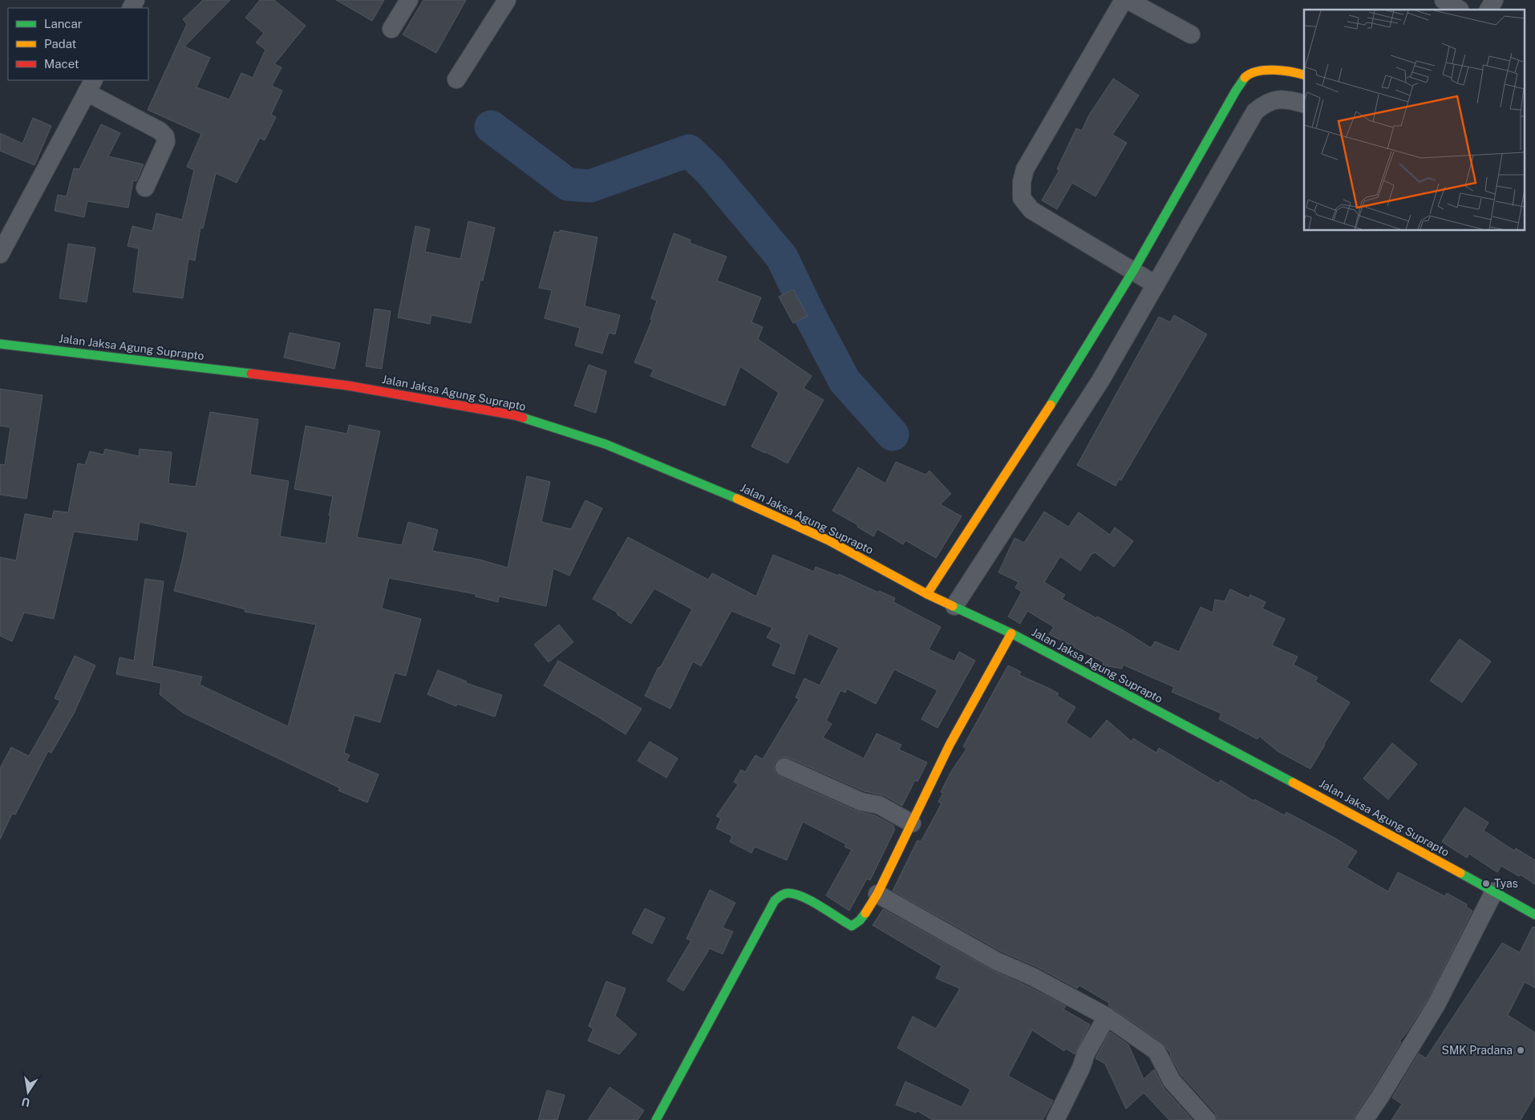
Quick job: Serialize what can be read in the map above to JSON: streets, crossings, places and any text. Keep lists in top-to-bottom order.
{
  "streets": {
    "main road": ["Jalan Jaksa Agung Suprapto"]
  },
  "places": ["Tyas", "SMK Pradana"],
  "legend": ["Lancar", "Padat", "Macet"],
  "north": "bottom"
}
